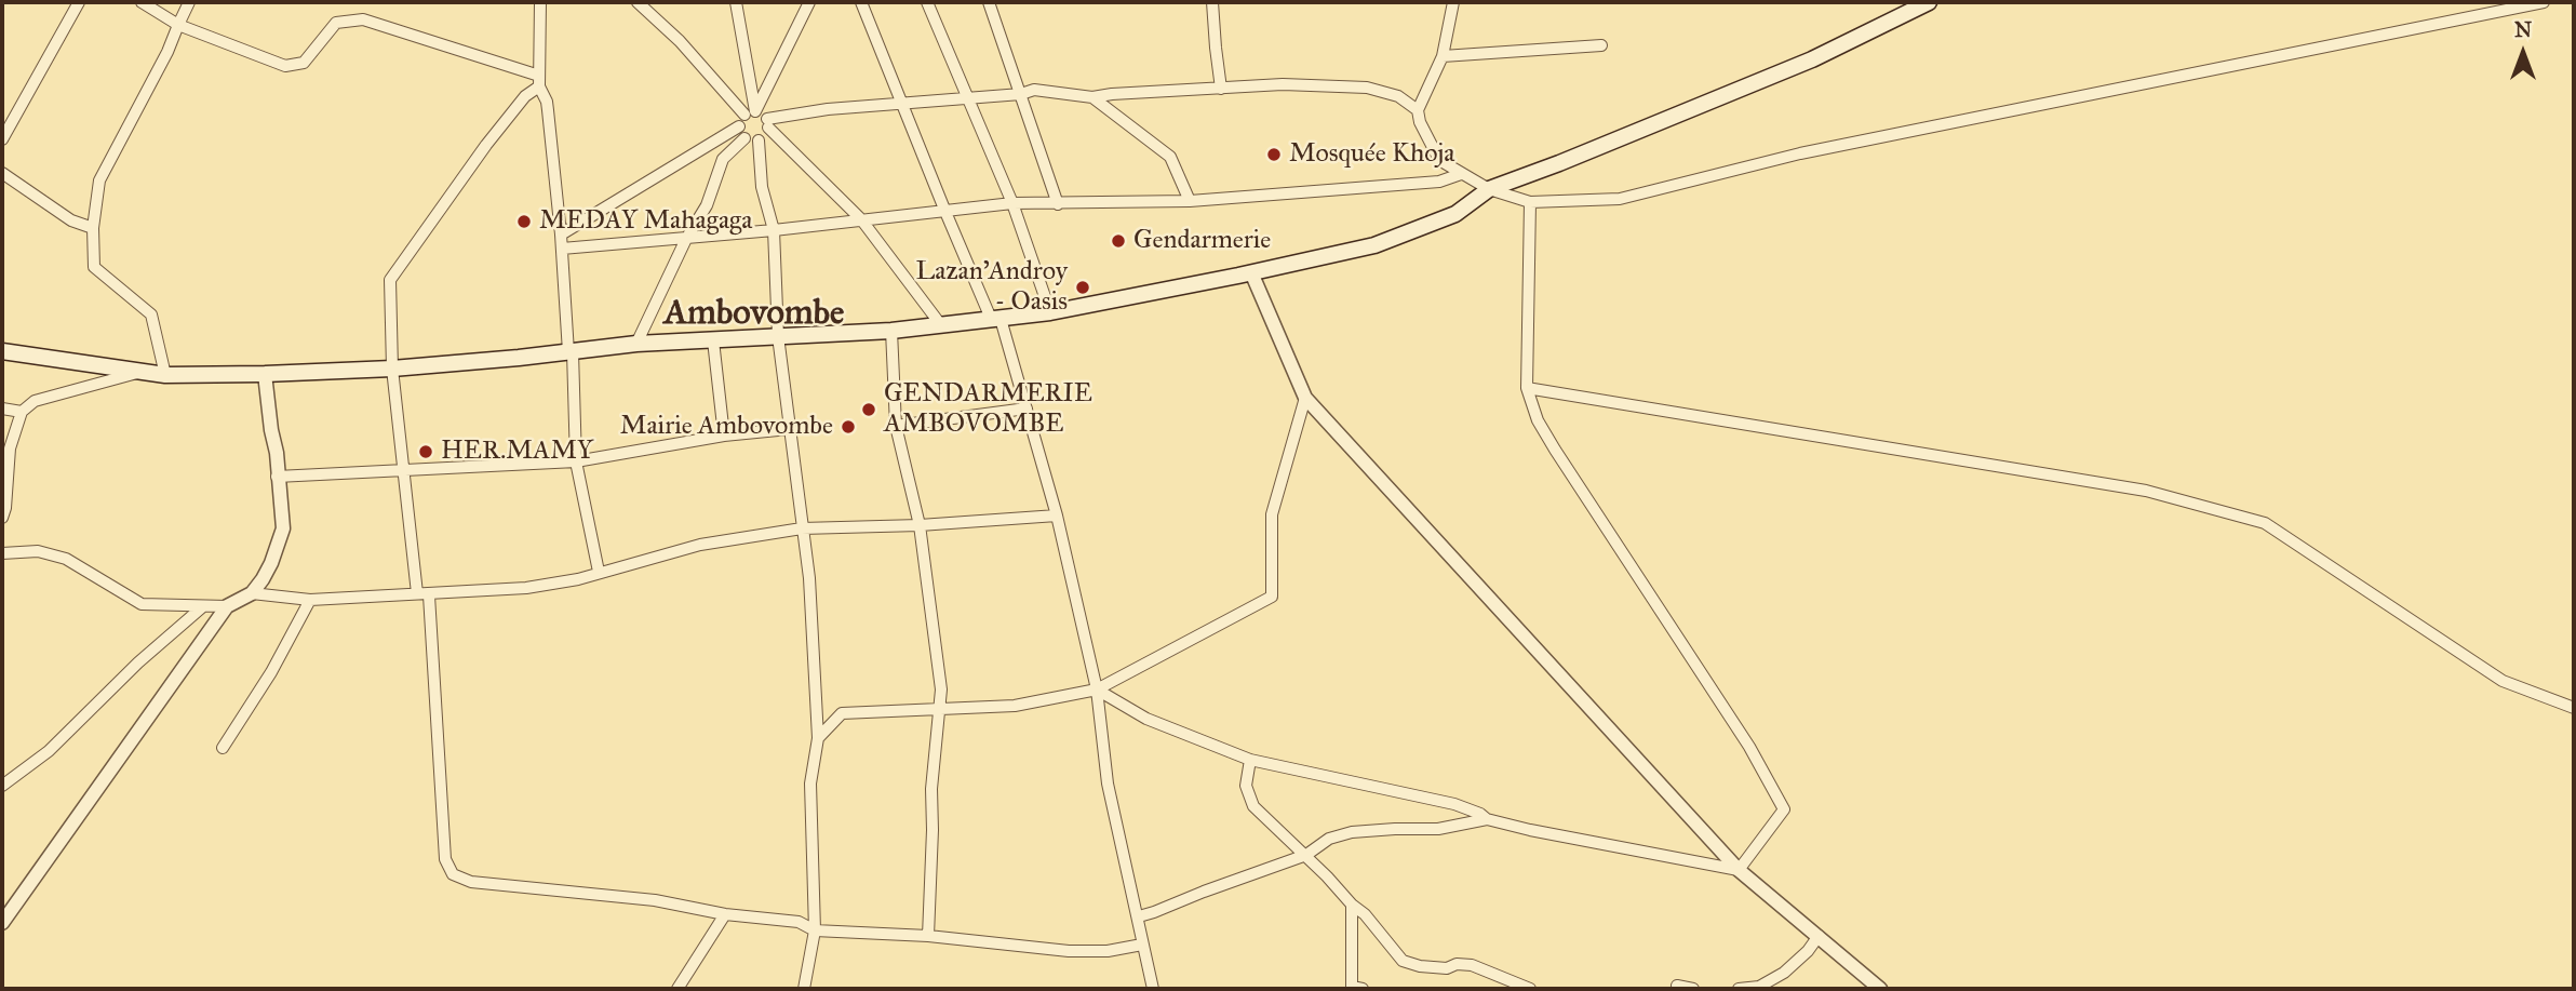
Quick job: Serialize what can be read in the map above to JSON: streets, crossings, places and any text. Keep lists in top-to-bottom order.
{
  "districts": ["Ambovombe"],
  "places": [
    "Mosquée Khoja",
    "MEDAY Mahagaga",
    "Gendarmerie",
    "Lazan'Androy - Oasis",
    "GENDARMERIE AMBOVOMBE",
    "Mairie Ambovombe",
    "HER.MAMY"
  ],
  "north": "top"
}
